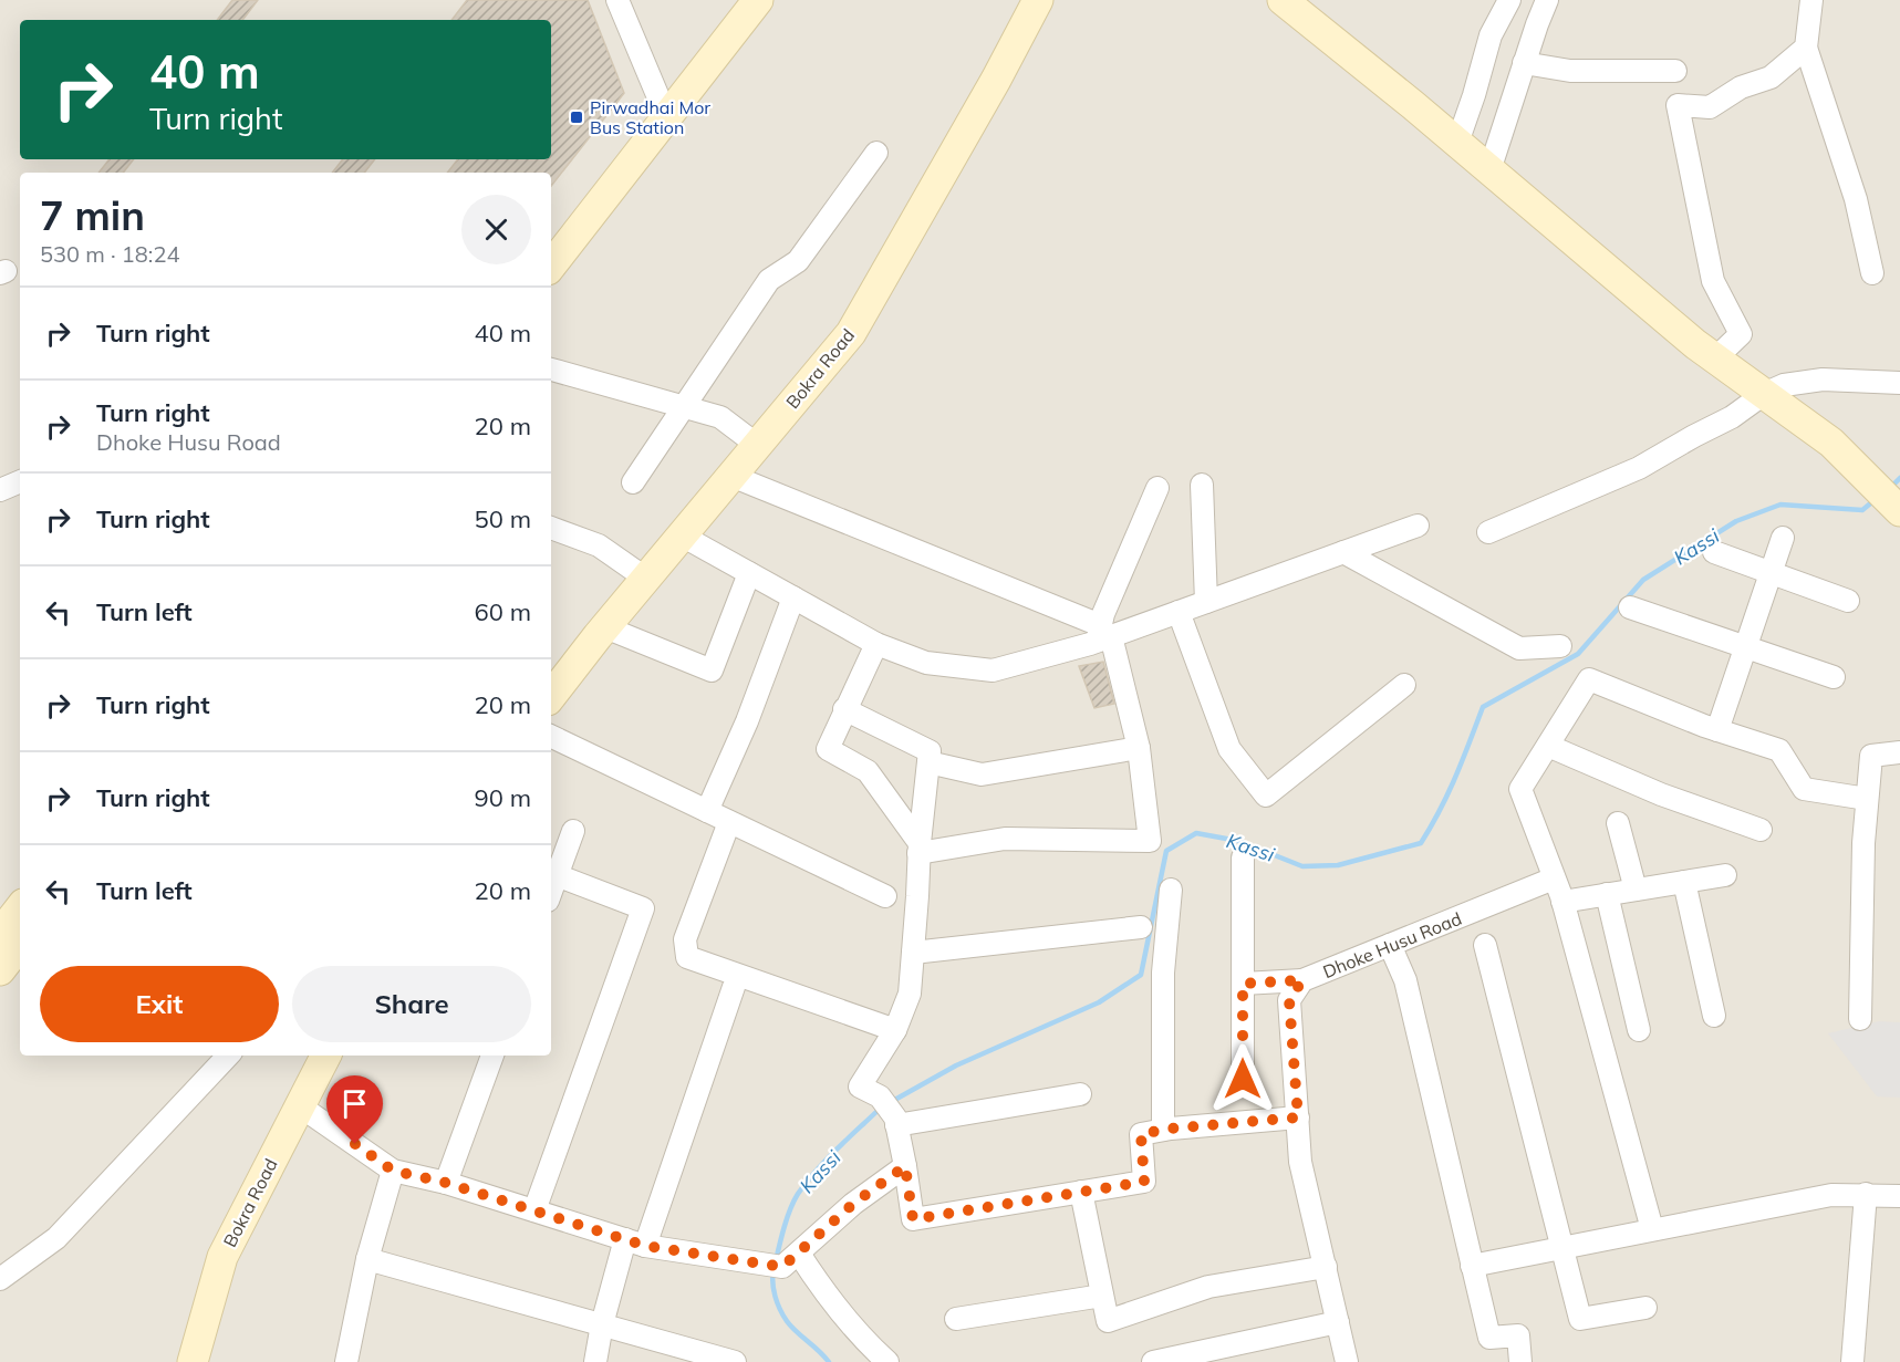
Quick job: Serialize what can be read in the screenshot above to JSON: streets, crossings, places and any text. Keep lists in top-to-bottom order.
{
  "streets": {
    "street": ["Bokra Road", "Dhoke Husu Road"]
  },
  "water": ["Kassi"],
  "places": {
    "transit": ["Pirwadhai Mor Bus Station"]
  },
  "page": {
    "turn": ["40 m", "Turn right"],
    "heading": ["7 min", "530 m · 18:24"],
    "list": [
      {
        "name": "Turn right",
        "value": "40 m"
      },
      {
        "name": "Turn right",
        "note": "Dhoke Husu Road",
        "value": "20 m"
      },
      {
        "name": "Turn right",
        "value": "50 m"
      },
      {
        "name": "Turn left",
        "value": "60 m"
      },
      {
        "name": "Turn right",
        "value": "20 m"
      },
      {
        "name": "Turn right",
        "value": "90 m"
      },
      {
        "name": "Turn left",
        "value": "20 m"
      }
    ],
    "buttons": ["Exit", "Share"]
  }
}
